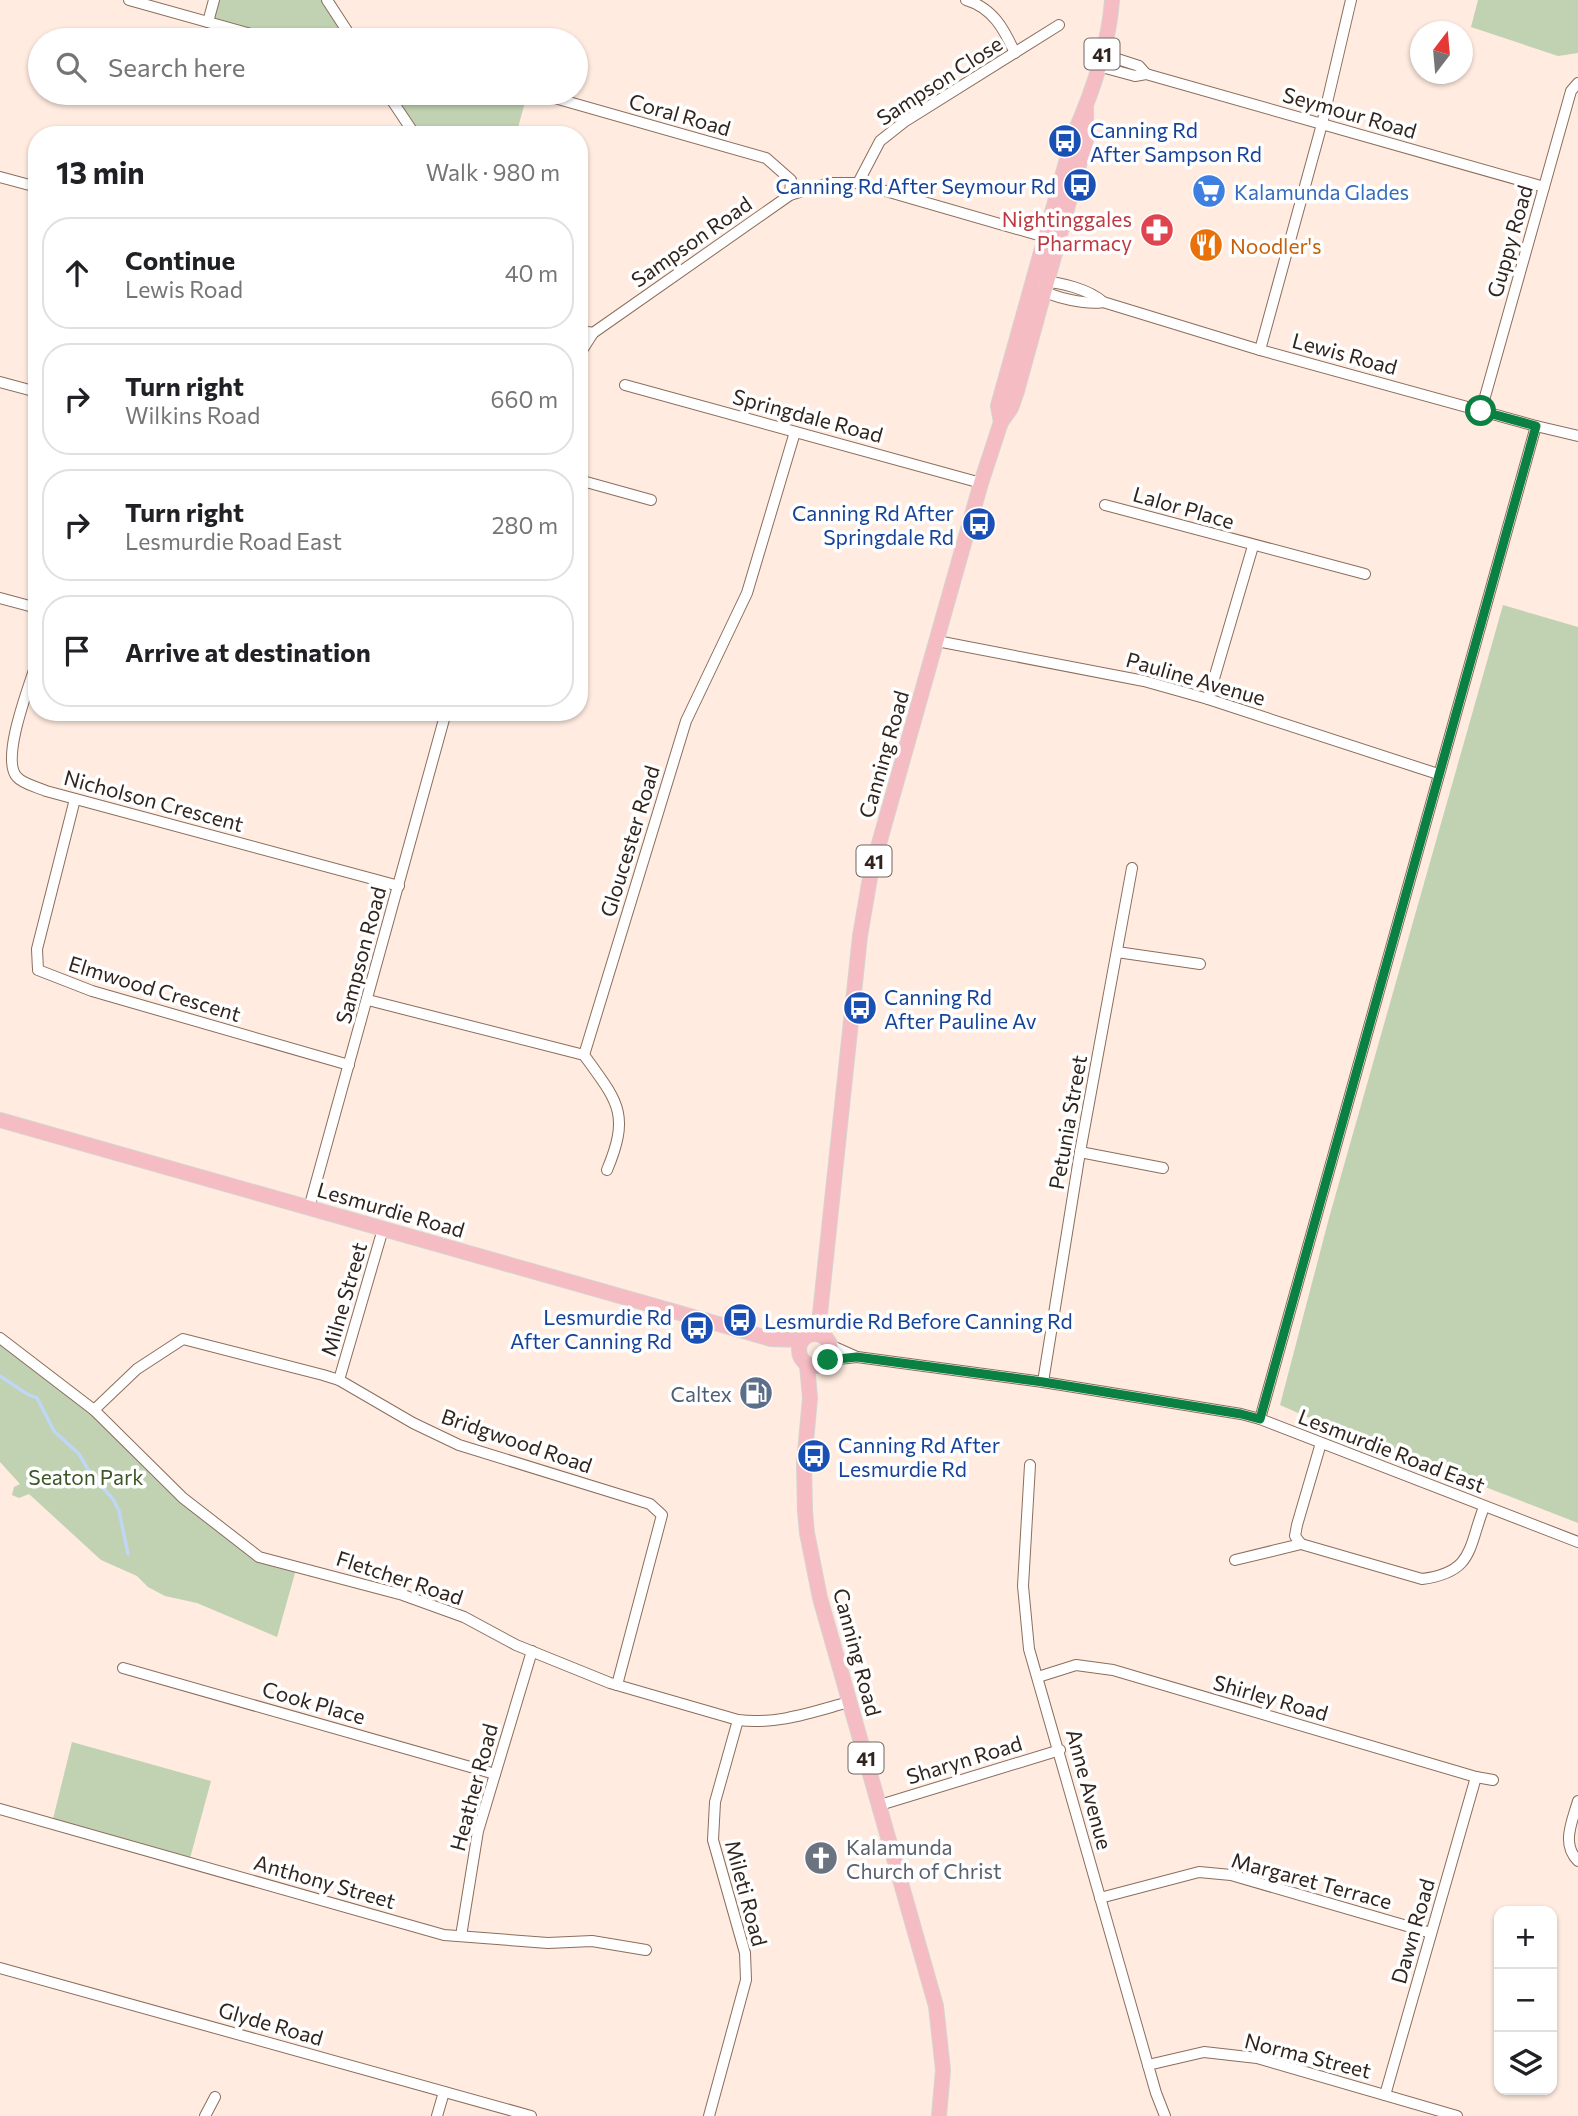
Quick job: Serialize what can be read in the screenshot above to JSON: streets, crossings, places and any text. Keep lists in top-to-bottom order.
{
  "streets": {
    "main road": ["41", "Canning Road", "Lesmurdie Road"],
    "street": [
      "Sampson Close",
      "Seymour Road",
      "Coral Road",
      "Sampson Road",
      "Guppy Road",
      "Lewis Road",
      "Springdale Road",
      "Lalor Place",
      "Pauline Avenue",
      "Nicholson Crescent",
      "Gloucester Road",
      "Elmwood Crescent",
      "Petunia Street",
      "Milne Street",
      "Bridgwood Road",
      "Lesmurdie Road East",
      "Fletcher Road",
      "Shirley Road",
      "Cook Place",
      "Sharyn Road",
      "Heather Road",
      "Anne Avenue",
      "Margaret Terrace",
      "Anthony Street",
      "Mileti Road",
      "Dawn Road",
      "Glyde Road",
      "Norma Street"
    ]
  },
  "crossings": [
    ["41", "Canning Road"],
    ["41", "Lesmurdie Road"],
    ["41", "Lesmurdie Road East"],
    ["Sampson Close", "Sampson Road"],
    ["Seymour Road", "Guppy Road"],
    ["Seymour Road", "Canning Road"],
    ["Coral Road", "Sampson Road"],
    ["Sampson Road", "Canning Road"],
    ["Sampson Road", "Nicholson Crescent"],
    ["Sampson Road", "Elmwood Crescent"],
    ["Sampson Road", "Lesmurdie Road"],
    ["Guppy Road", "Lewis Road"],
    ["Lewis Road", "Canning Road"],
    ["Springdale Road", "Canning Road"],
    ["Springdale Road", "Gloucester Road"],
    ["Lalor Place", "Pauline Avenue"],
    ["Pauline Avenue", "Canning Road"],
    ["Canning Road", "Lesmurdie Road"],
    ["Canning Road", "Lesmurdie Road East"],
    ["Canning Road", "Fletcher Road"],
    ["Canning Road", "Sharyn Road"],
    ["Nicholson Crescent", "Elmwood Crescent"],
    ["Petunia Street", "Lesmurdie Road East"],
    ["Lesmurdie Road", "Milne Street"],
    ["Lesmurdie Road", "Lesmurdie Road East"],
    ["Milne Street", "Bridgwood Road"],
    ["Bridgwood Road", "Fletcher Road"],
    ["Fletcher Road", "Heather Road"],
    ["Fletcher Road", "Mileti Road"],
    ["Shirley Road", "Anne Avenue"],
    ["Shirley Road", "Dawn Road"],
    ["Cook Place", "Heather Road"],
    ["Sharyn Road", "Anne Avenue"],
    ["Heather Road", "Anthony Street"],
    ["Anne Avenue", "Margaret Terrace"],
    ["Anne Avenue", "Norma Street"],
    ["Margaret Terrace", "Dawn Road"],
    ["Dawn Road", "Norma Street"]
  ],
  "parks": ["Seaton Park"],
  "places": {
    "bus stop": [
      "Canning Rd After Sampson Rd",
      "Canning Rd After Seymour Rd",
      "Canning Rd After Springdale Rd",
      "Canning Rd After Pauline Av",
      "Lesmurdie Rd Before Canning Rd",
      "Lesmurdie Rd After Canning Rd",
      "Canning Rd After Lesmurdie Rd"
    ],
    "supermarket": ["Kalamunda Glades"],
    "pharmacy": ["Nightinggales Pharmacy"],
    "restaurant": ["Noodler's"],
    "fuel station": ["Caltex"],
    "church": ["Kalamunda Church of Christ"]
  },
  "north": "top",
  "page": {
    "search": "Search here",
    "heading": ["13 min", "Walk · 980 m"],
    "list": [
      ["Continue", "Lewis Road", "40 m"],
      ["Turn right", "Wilkins Road", "660 m"],
      ["Turn right", "Lesmurdie Road East", "280 m"],
      "Arrive at destination"
    ],
    "map_buttons": ["+", "−"]
  }
}
